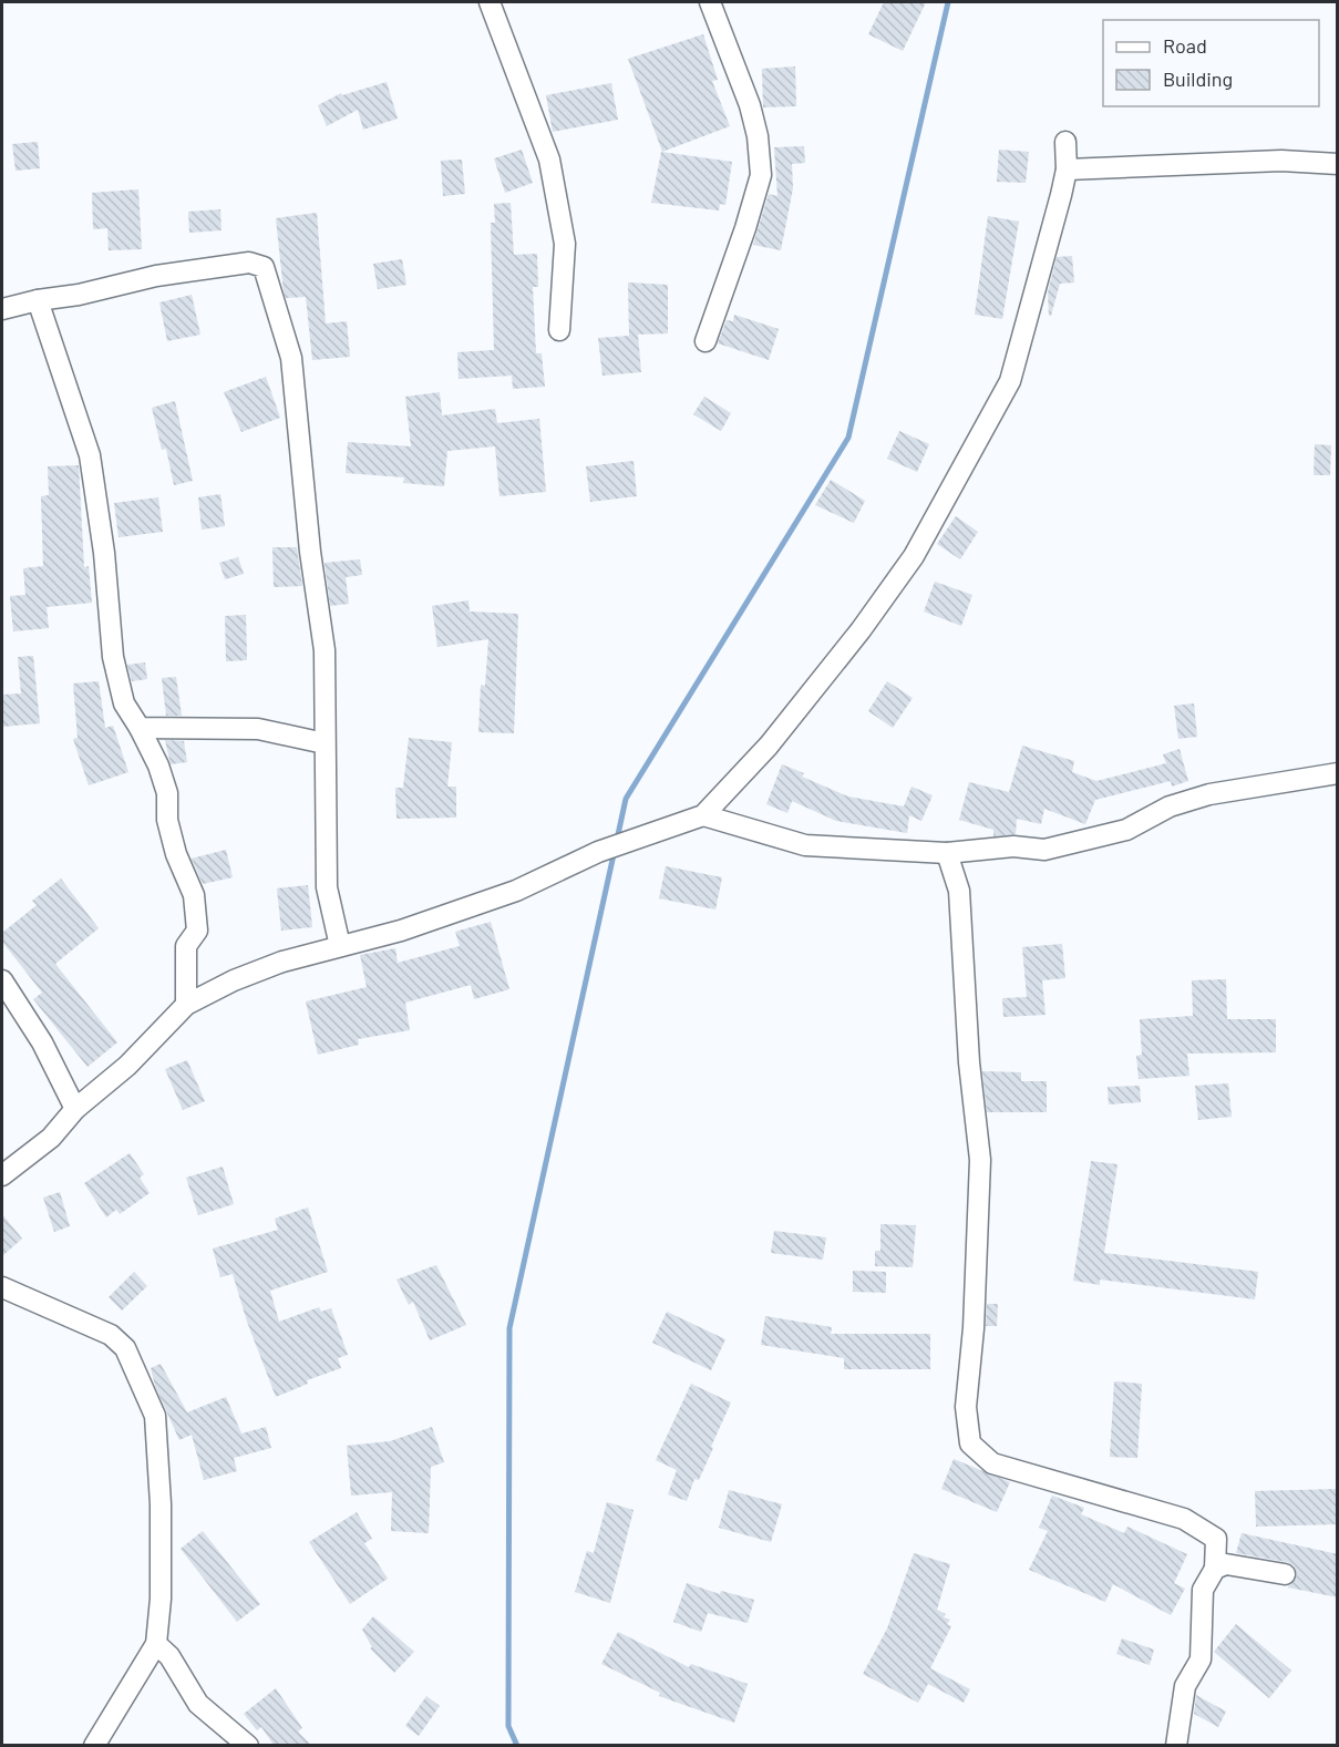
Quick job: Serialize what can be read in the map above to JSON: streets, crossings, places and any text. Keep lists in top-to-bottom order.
{
  "legend": ["Road", "Building"]
}
